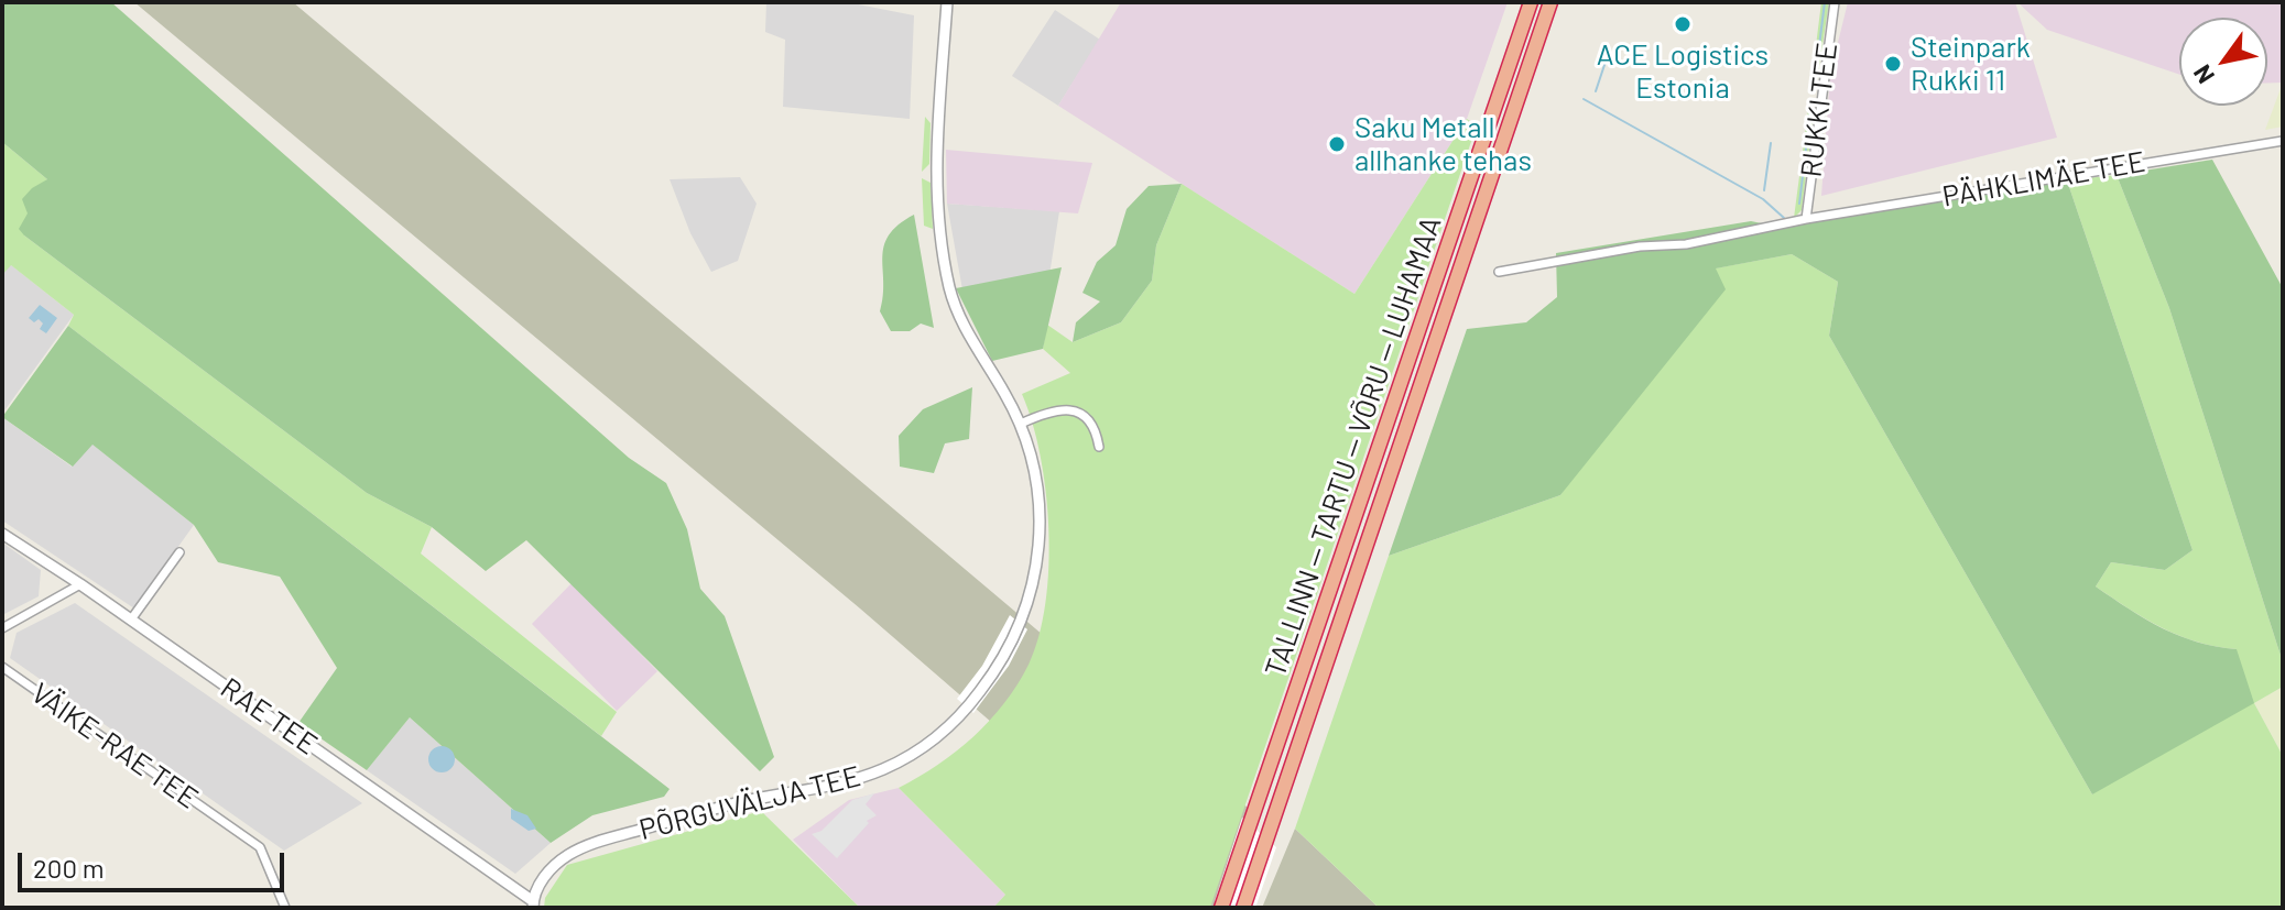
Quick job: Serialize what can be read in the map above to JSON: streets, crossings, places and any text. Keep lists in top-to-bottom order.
{
  "streets": {
    "highway": ["TALLINN — TARTU — VÕRU — LUHAMAA"],
    "street": [
      "RUKKI TEE",
      "PÄHKLIMÄE TEE",
      "RAE TEE",
      "VÄIKE-RAE TEE",
      "PÕRGUVÄLJA TEE"
    ]
  },
  "crossings": [
    ["RUKKI TEE", "PÄHKLIMÄE TEE"],
    ["RAE TEE", "PÕRGUVÄLJA TEE"]
  ],
  "places": ["ACE Logistics Estonia", "Steinpark Rukki 11", "Saku Metall allhanke tehas"],
  "scale_bar": "200 m",
  "north": "bottom left"
}
